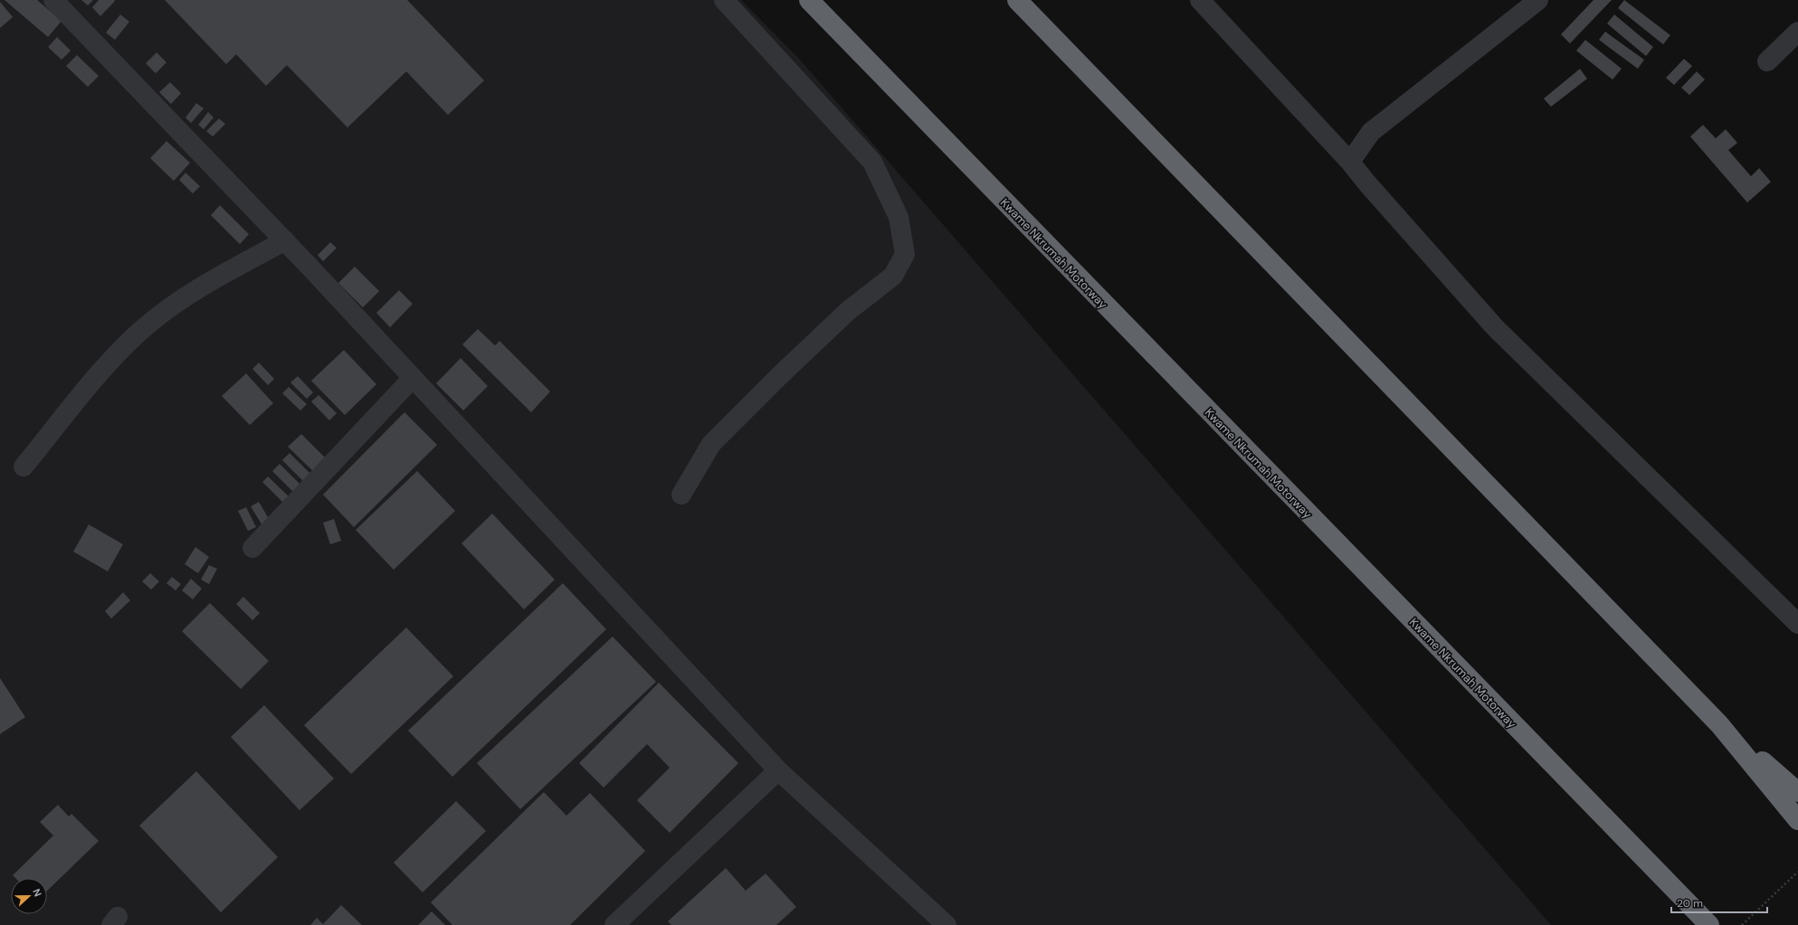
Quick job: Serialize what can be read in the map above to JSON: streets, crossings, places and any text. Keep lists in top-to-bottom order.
{
  "streets": {
    "highway": ["Kwame Nkrumah Motorway"]
  },
  "scale_bar": "20 m",
  "north": "right"
}
